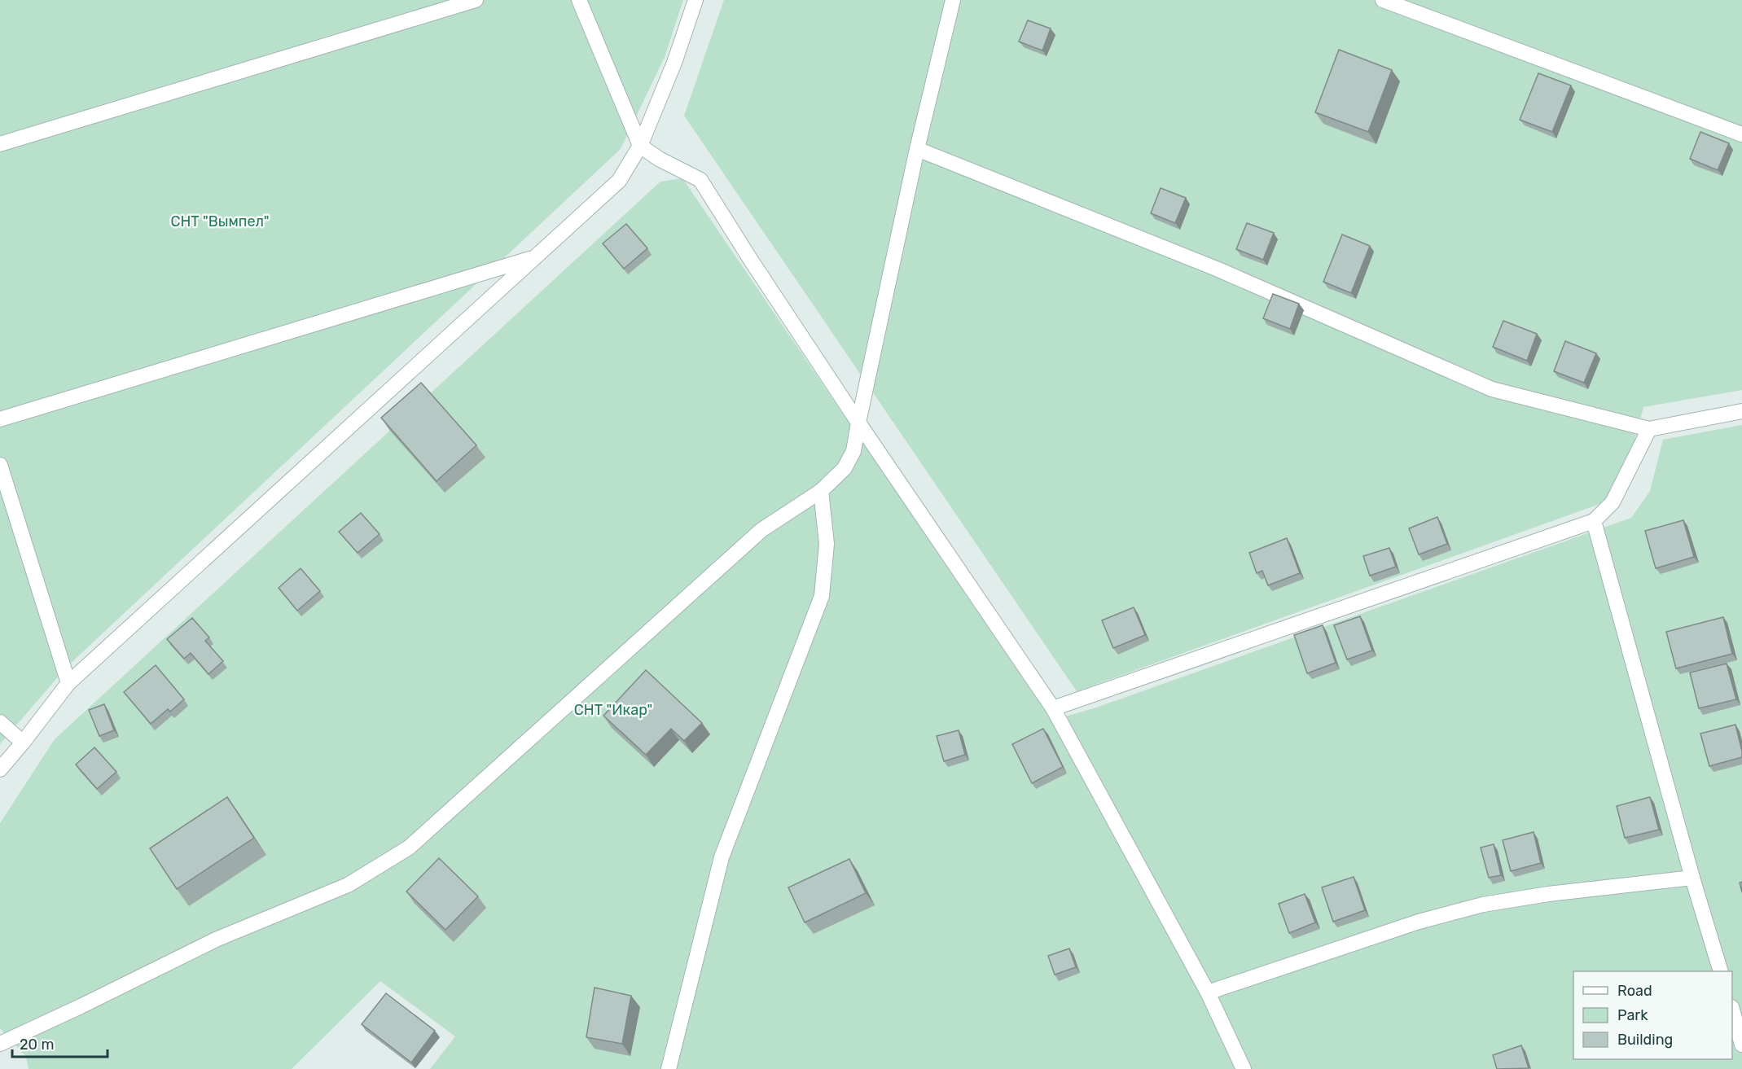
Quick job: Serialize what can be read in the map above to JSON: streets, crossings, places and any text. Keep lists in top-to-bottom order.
{
  "parks": ["СНТ \"Вымпел\"", "СНТ \"Икар\""],
  "legend": ["Road", "Park", "Building"],
  "scale_bar": "20 m"
}
